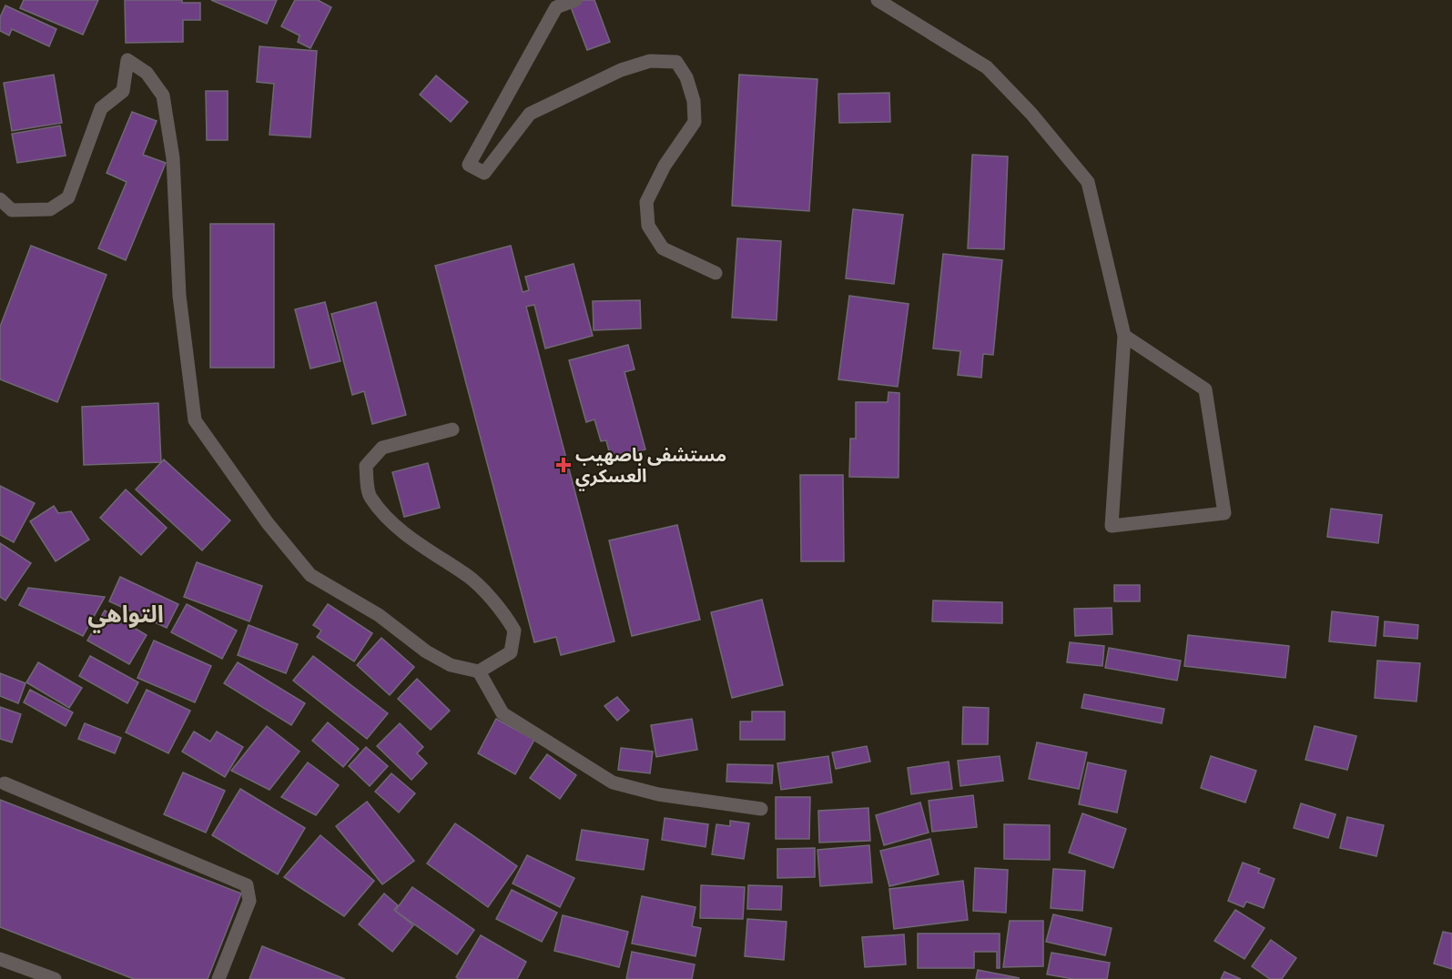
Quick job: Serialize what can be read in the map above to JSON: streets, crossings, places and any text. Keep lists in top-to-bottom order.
{
  "districts": ["التواهي"],
  "places": {
    "health": ["مستشفى باصهيب العسكري"]
  }
}
